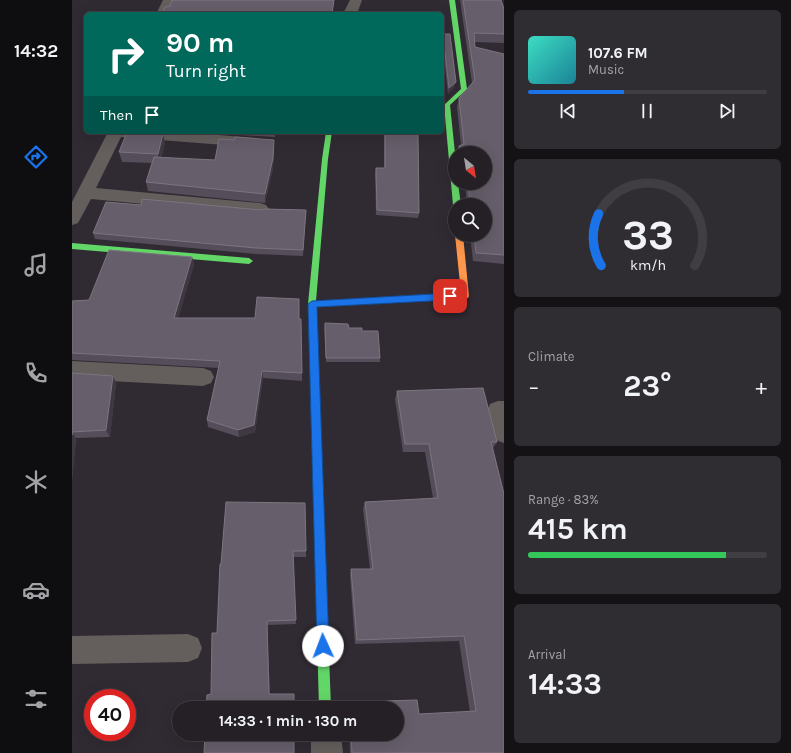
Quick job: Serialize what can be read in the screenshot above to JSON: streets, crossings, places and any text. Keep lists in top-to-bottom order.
{
  "north": "bottom right",
  "page": {
    "tabs": "14:32",
    "turn": ["90 m", "Turn right"],
    "song": ["107.6 FM", "Music"],
    "then": "Then",
    "tile": [
      "Climate",
      ["Range · 83%", "415 km"],
      ["Arrival", "14:33"]
    ],
    "heat": ["−", "23°", "+"],
    "limit": "40",
    "trip": "14:33 · 1 min · 130 m",
    "gauge": ["33", "km/h"]
  }
}
